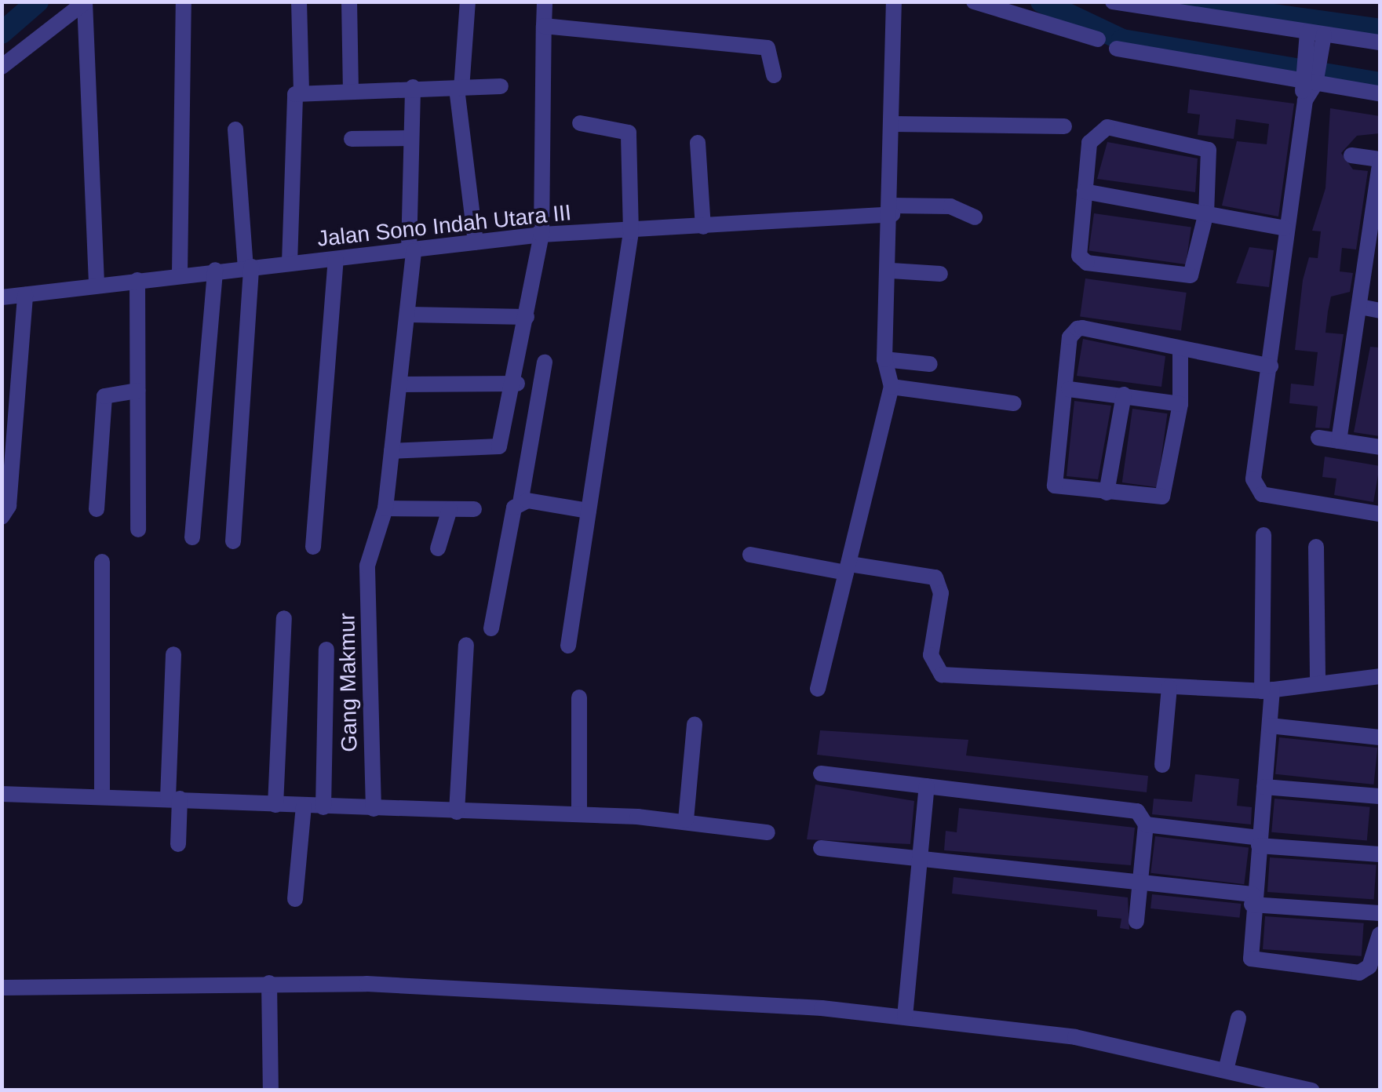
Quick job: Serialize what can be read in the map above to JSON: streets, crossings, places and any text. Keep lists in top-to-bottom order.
{
  "streets": {
    "street": ["Jalan Sono Indah Utara III", "Gang Makmur"]
  },
  "crossings": [
    ["Jalan Sono Indah Utara III", "Gang Makmur"]
  ]
}
